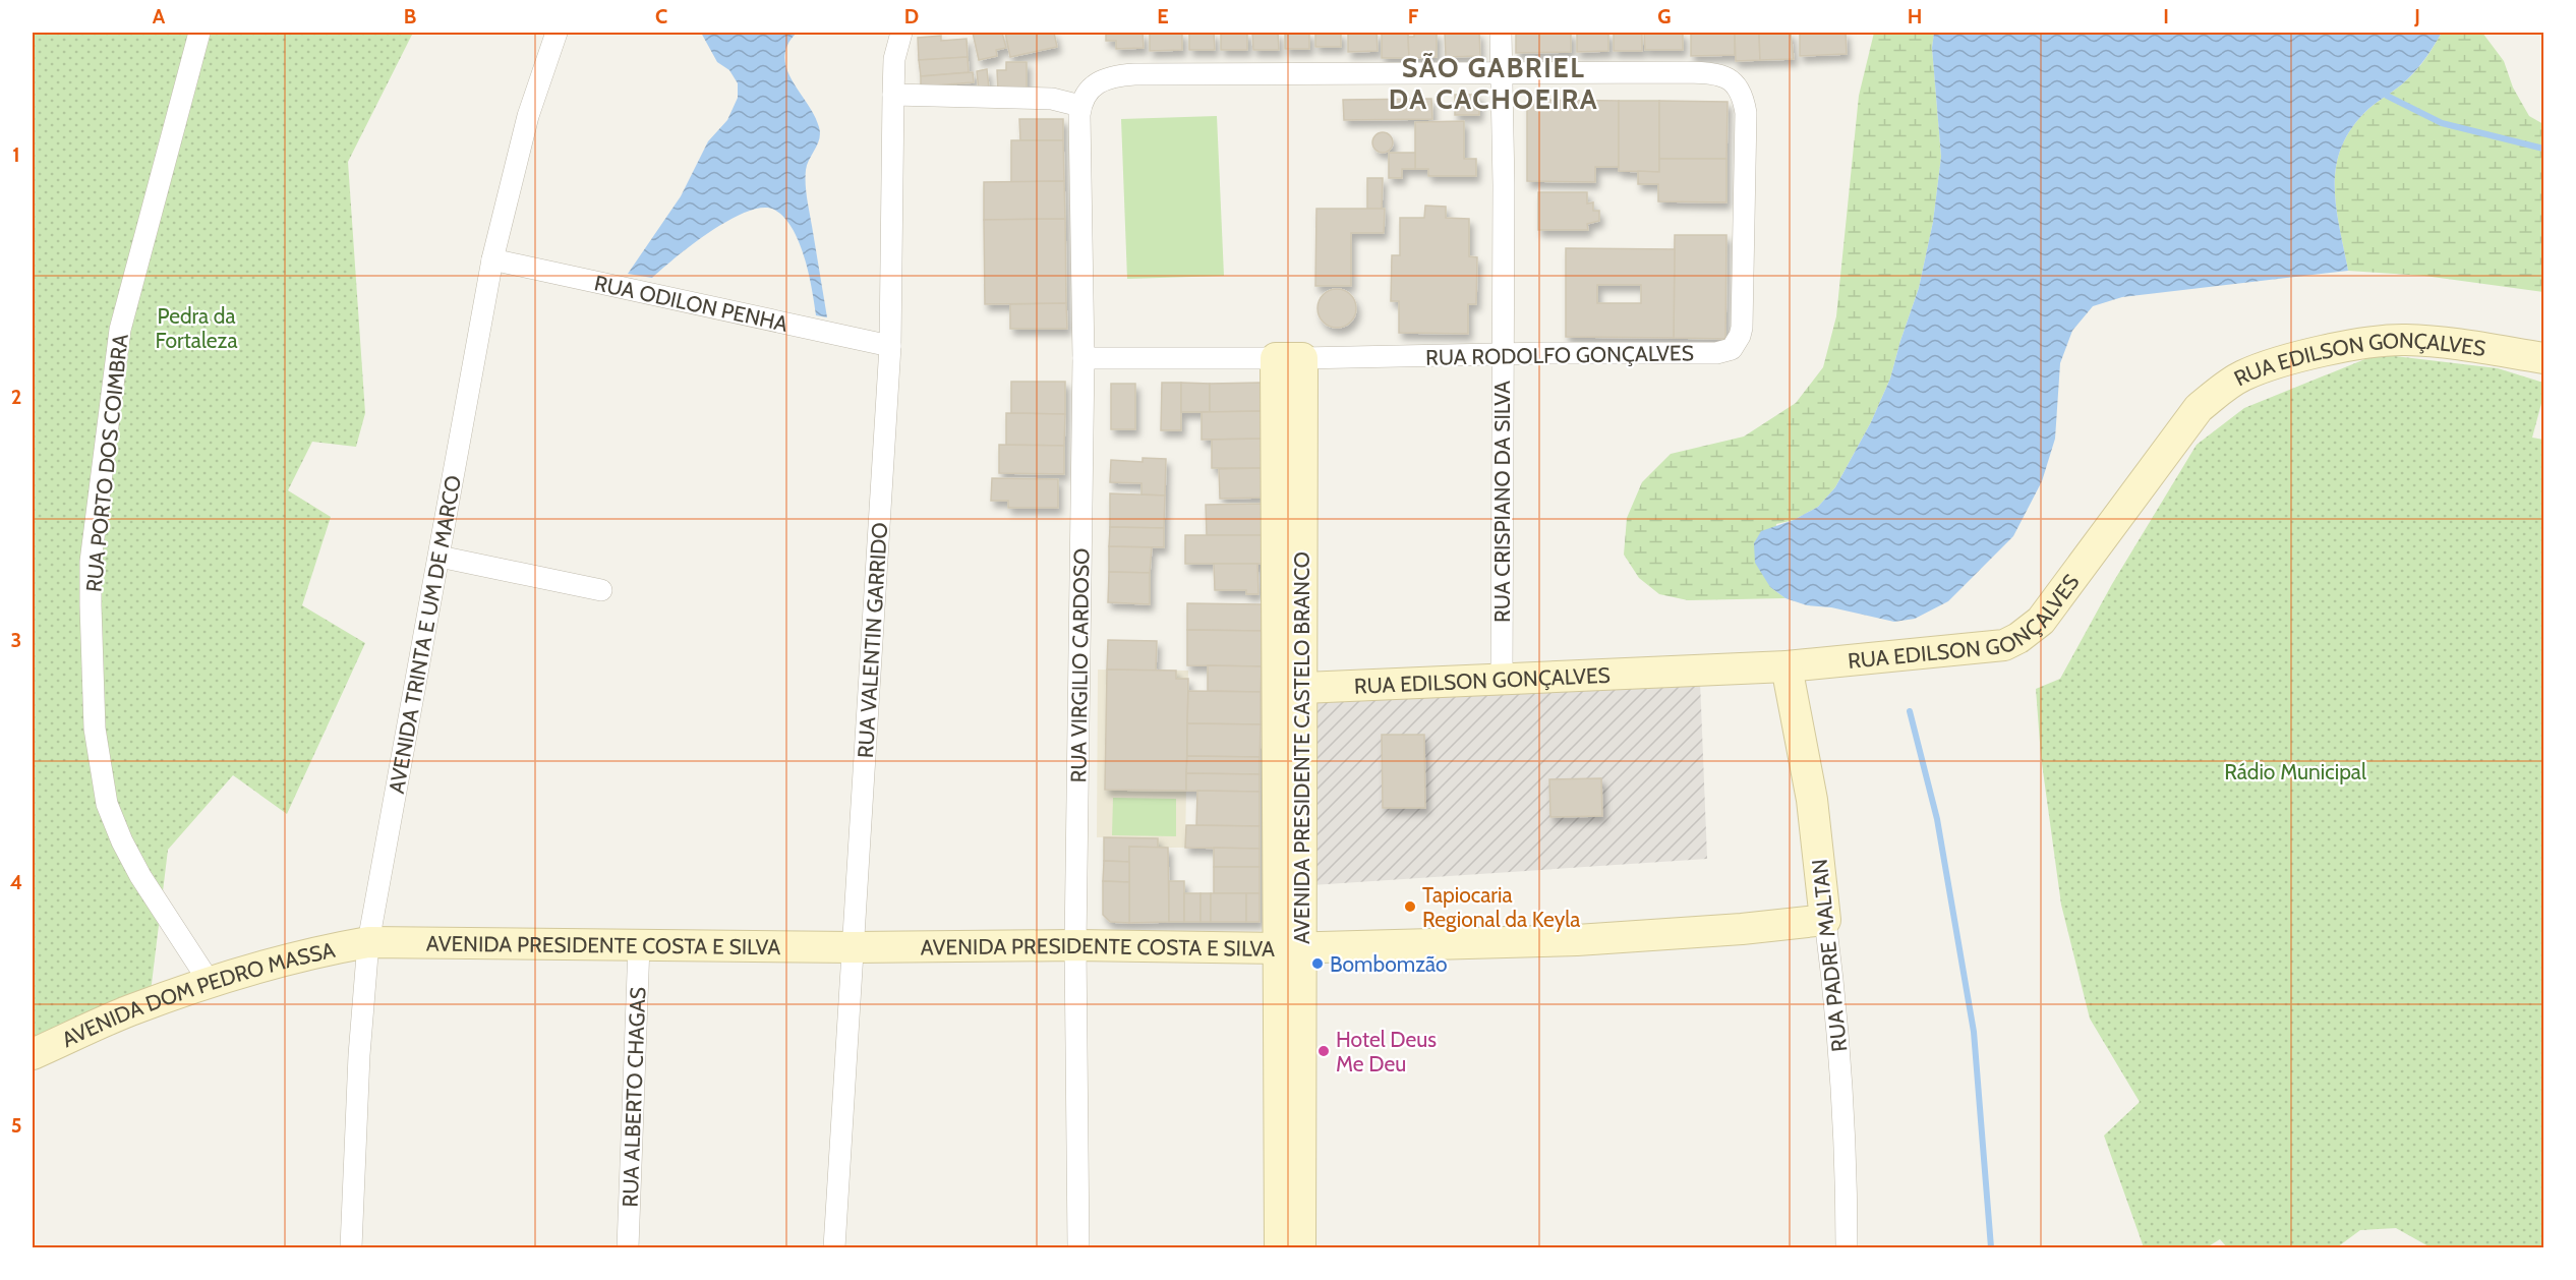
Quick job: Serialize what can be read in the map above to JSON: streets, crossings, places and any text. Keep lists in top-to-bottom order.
{
  "streets": {
    "street": [
      "RUA ODILON PENHA",
      "RUA RODOLFO GONÇALVES",
      "RUA EDILSON GONÇALVES",
      "RUA PORTO DOS COIMBRA",
      "RUA CRISPIANO DA SILVA",
      "AVENIDA TRINTA E UM DE MARCO",
      "RUA VALENTIN GARRIDO",
      "RUA VIRGILIO CARDOSO",
      "AVENIDA PRESIDENTE CASTELO BRANCO",
      "AVENIDA PRESIDENTE COSTA E SILVA",
      "RUA PADRE MALTAN",
      "AVENIDA DOM PEDRO MASSA",
      "RUA ALBERTO CHAGAS"
    ]
  },
  "crossings": [
    ["RUA ODILON PENHA", "AVENIDA TRINTA E UM DE MARCO"],
    ["RUA ODILON PENHA", "RUA VALENTIN GARRIDO"],
    ["RUA RODOLFO GONÇALVES", "RUA CRISPIANO DA SILVA"],
    ["RUA RODOLFO GONÇALVES", "RUA VIRGILIO CARDOSO"],
    ["RUA RODOLFO GONÇALVES", "AVENIDA PRESIDENTE CASTELO BRANCO"],
    ["RUA EDILSON GONÇALVES", "RUA CRISPIANO DA SILVA"],
    ["RUA EDILSON GONÇALVES", "AVENIDA PRESIDENTE CASTELO BRANCO"],
    ["RUA EDILSON GONÇALVES", "RUA PADRE MALTAN"],
    ["RUA PORTO DOS COIMBRA", "AVENIDA DOM PEDRO MASSA"],
    ["AVENIDA TRINTA E UM DE MARCO", "AVENIDA PRESIDENTE COSTA E SILVA"],
    ["AVENIDA TRINTA E UM DE MARCO", "AVENIDA DOM PEDRO MASSA"],
    ["RUA VALENTIN GARRIDO", "AVENIDA PRESIDENTE COSTA E SILVA"],
    ["RUA VIRGILIO CARDOSO", "AVENIDA PRESIDENTE COSTA E SILVA"],
    ["AVENIDA PRESIDENTE CASTELO BRANCO", "AVENIDA PRESIDENTE COSTA E SILVA"],
    ["AVENIDA PRESIDENTE COSTA E SILVA", "RUA PADRE MALTAN"],
    ["AVENIDA PRESIDENTE COSTA E SILVA", "AVENIDA DOM PEDRO MASSA"],
    ["AVENIDA PRESIDENTE COSTA E SILVA", "RUA ALBERTO CHAGAS"]
  ],
  "districts": ["SÃO GABRIEL DA CACHOEIRA"],
  "parks": ["Pedra da Fortaleza", "Rádio Municipal"],
  "places": ["Tapiocaria Regional da Keyla", "Bombomzão", "Hotel Deus Me Deu"],
  "grid": {
    "columns": [
      "A",
      "B",
      "C",
      "D",
      "E",
      "F",
      "G",
      "H",
      "I",
      "J"
    ],
    "rows": [
      "1",
      "2",
      "3",
      "4",
      "5"
    ]
  }
}
